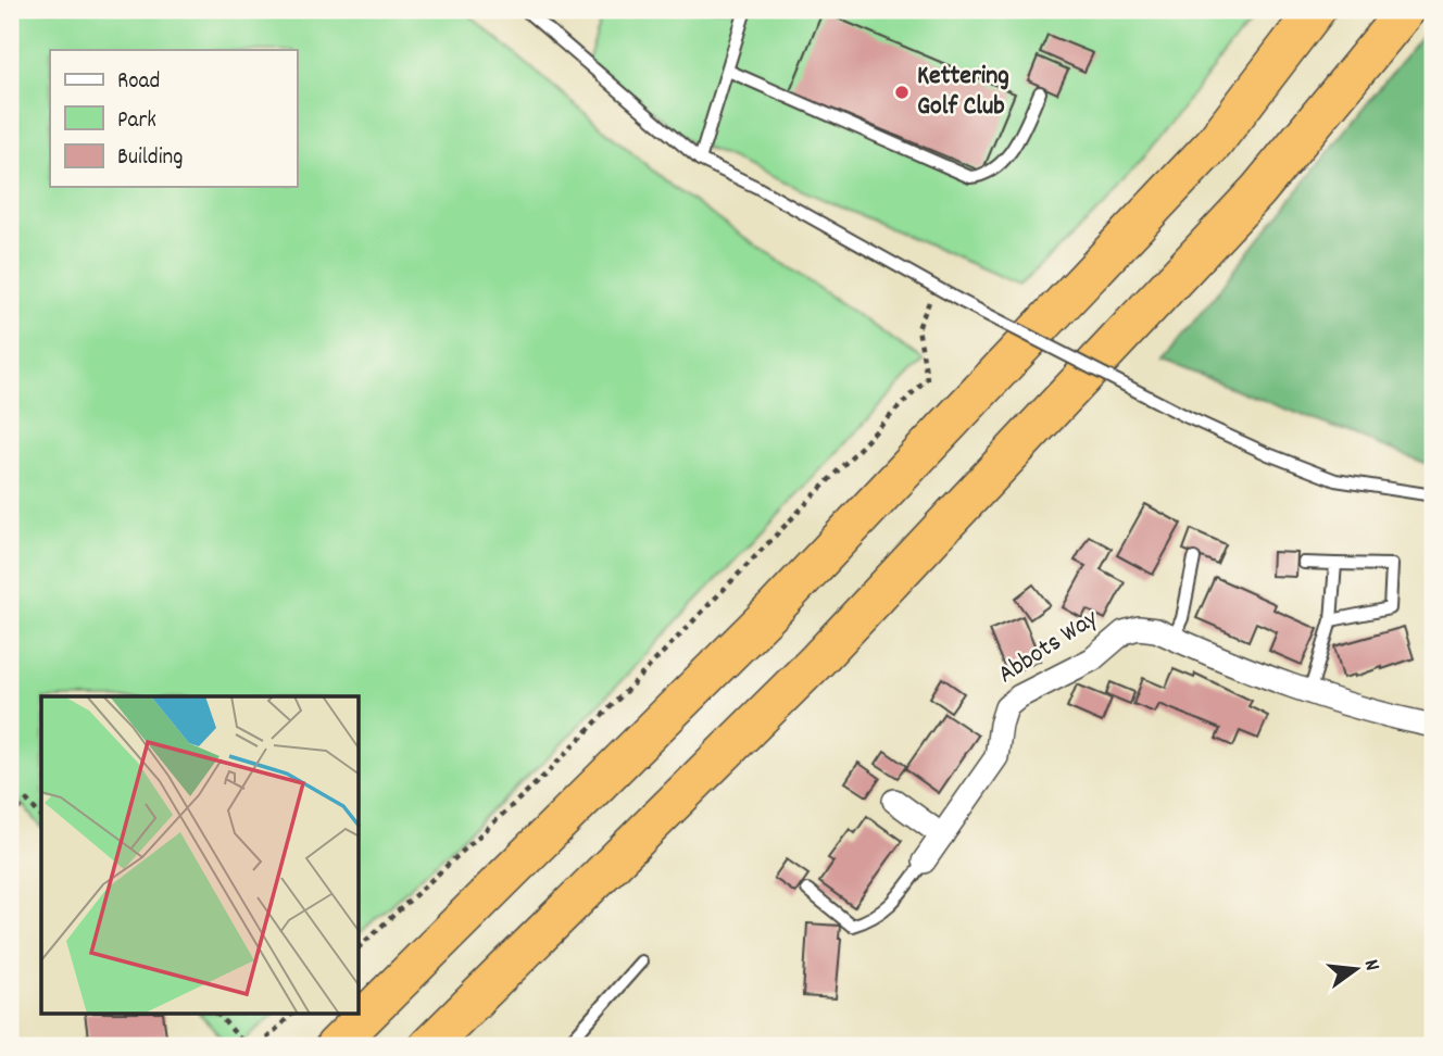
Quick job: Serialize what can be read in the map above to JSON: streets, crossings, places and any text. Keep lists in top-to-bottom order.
{
  "streets": {
    "street": ["Abbots Way"]
  },
  "places": ["Kettering Golf Club"],
  "legend": ["Road", "Park", "Building"],
  "north": "right"
}
